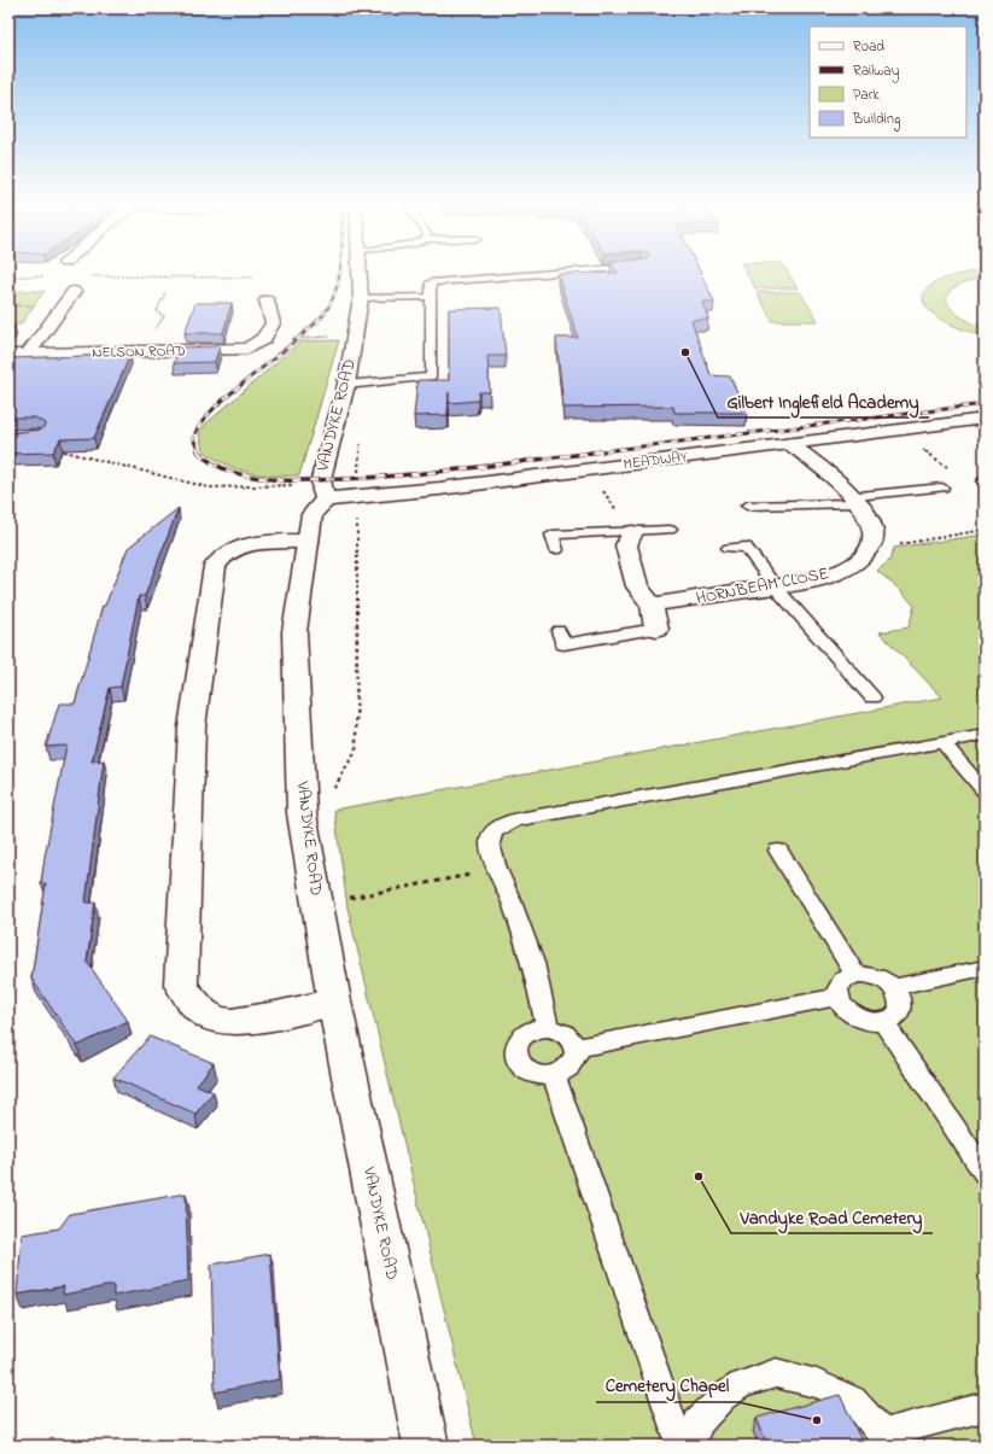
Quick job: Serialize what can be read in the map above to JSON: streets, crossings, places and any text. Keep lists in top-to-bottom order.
{
  "streets": {
    "street": [
      "NELSON ROAD",
      "VANDYKE ROAD",
      "MEADWAY",
      "HORNBEAM CLOSE"
    ]
  },
  "crossings": [
    ["VANDYKE ROAD", "MEADWAY"]
  ],
  "places": ["Gilbert Inglefield Academy", "Vandyke Road Cemetery", "Cemetery Chapel"],
  "legend": [
    "Road",
    "Railway",
    "Park",
    "Building"
  ]
}
